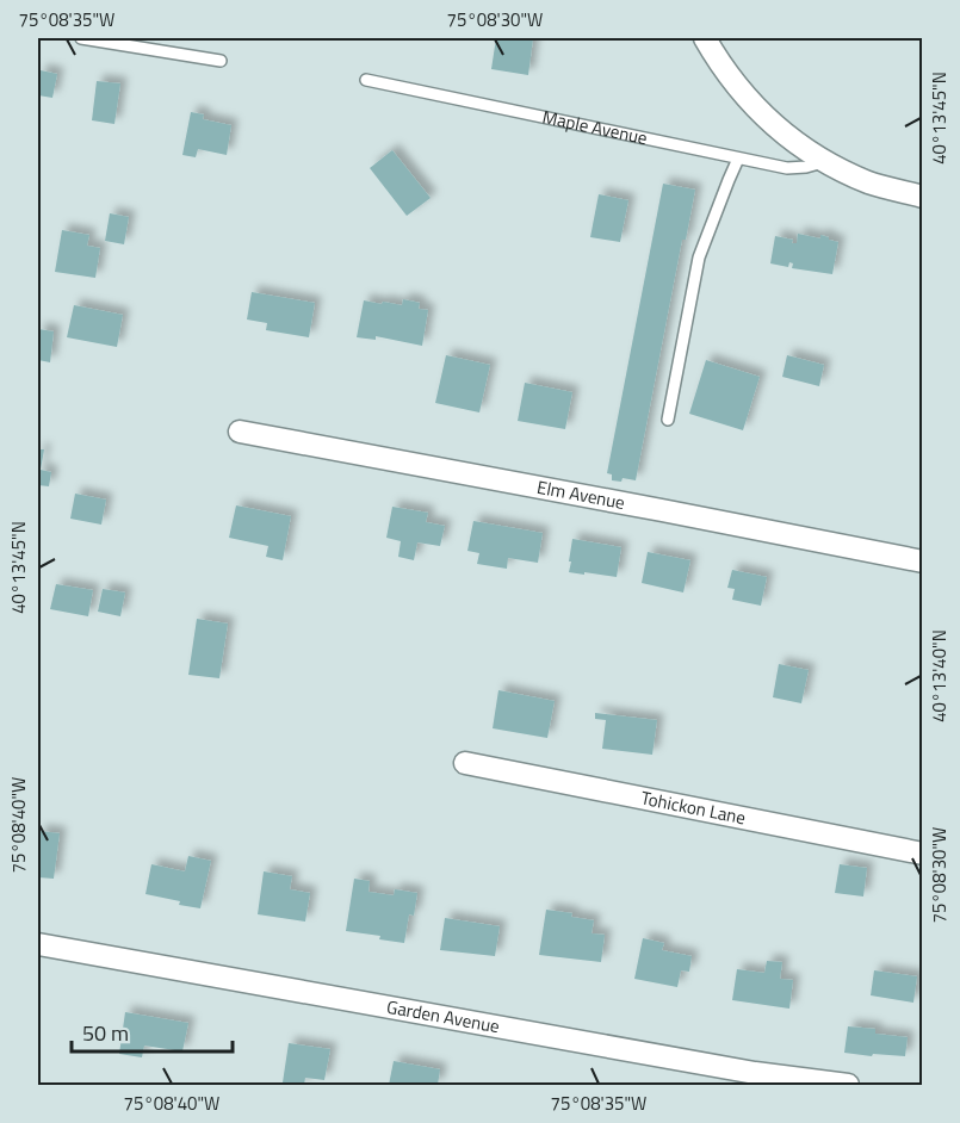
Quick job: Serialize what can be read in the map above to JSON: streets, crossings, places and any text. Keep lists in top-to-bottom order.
{
  "streets": {
    "street": ["Elm Avenue", "Tohickon Lane", "Garden Avenue"],
    "lane": ["Maple Avenue"]
  },
  "scale_bar": "50 m",
  "coordinates": [
    "75°08'35\"W",
    "75°08'30\"W",
    "40°13'45\"N",
    "40°13'40\"N",
    "75°08'40\"W"
  ]
}
